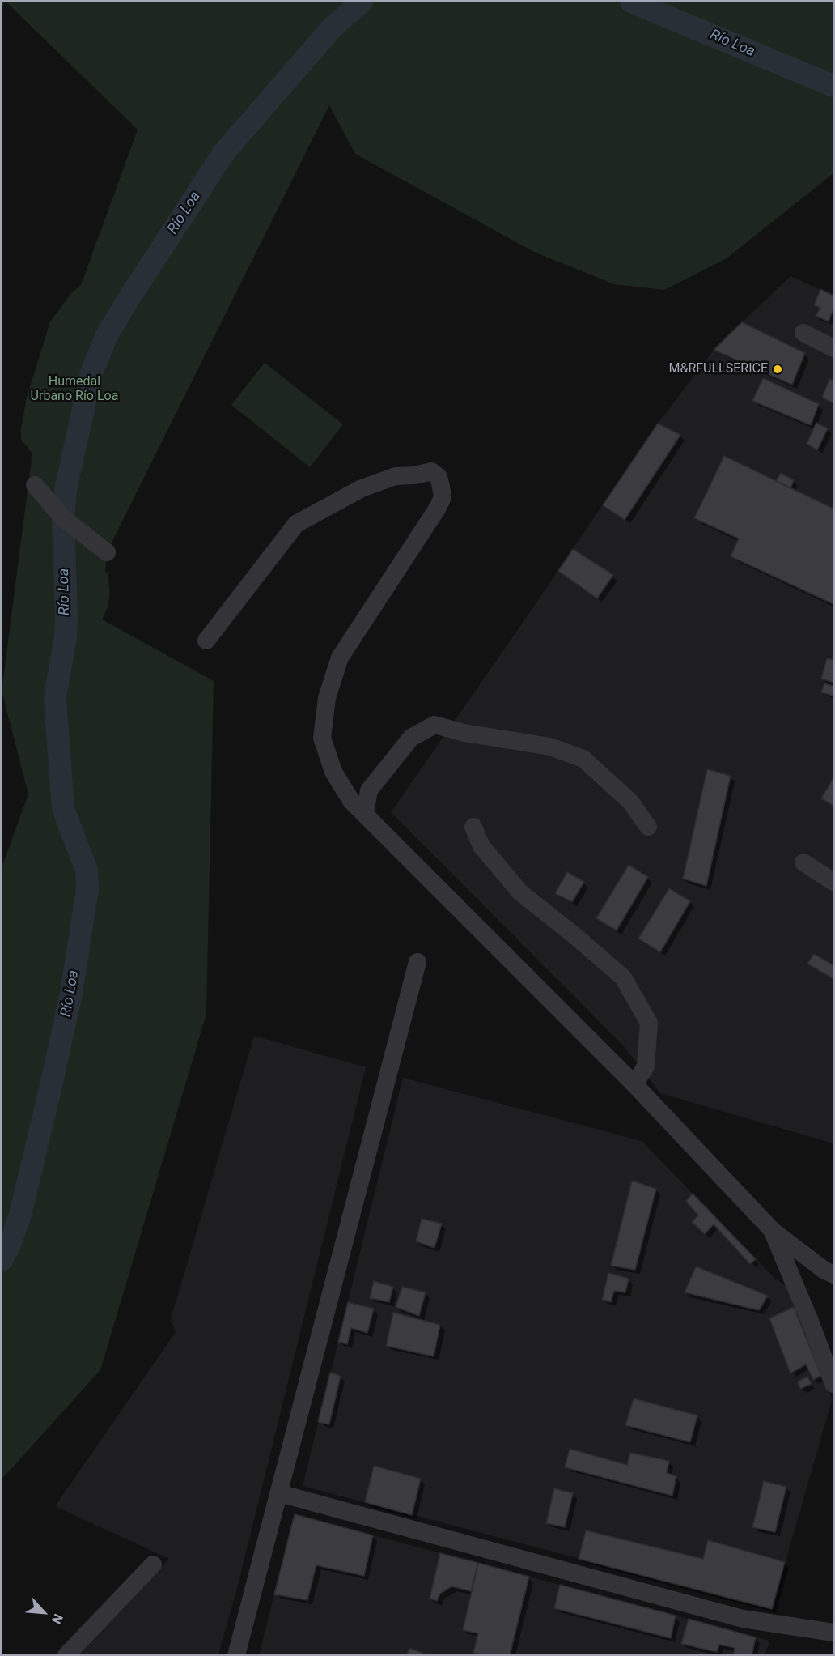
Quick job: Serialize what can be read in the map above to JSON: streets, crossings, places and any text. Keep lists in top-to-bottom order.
{
  "water": ["Río Loa"],
  "parks": ["Humedal Urbano Río Loa"],
  "places": ["M&RFULLSERICE"],
  "north": "bottom right"
}
